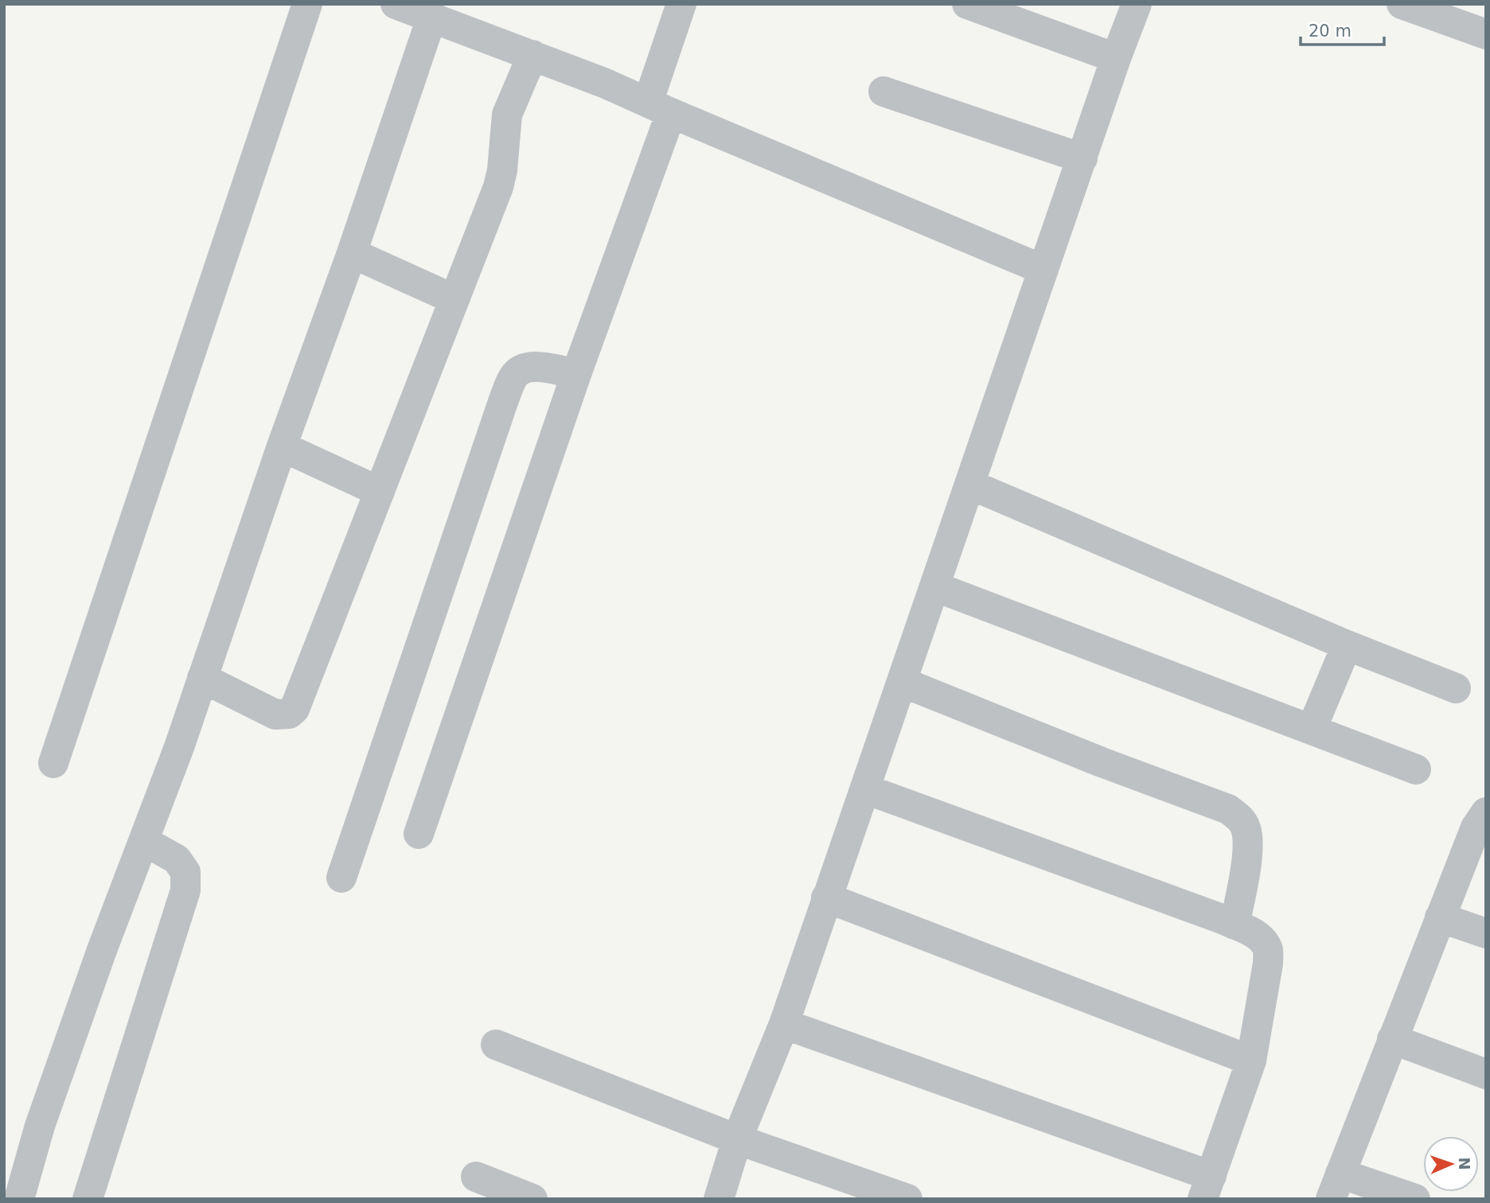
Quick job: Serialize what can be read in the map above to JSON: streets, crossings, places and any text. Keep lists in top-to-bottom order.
{
  "scale_bar": "20 m",
  "north": "right"
}
